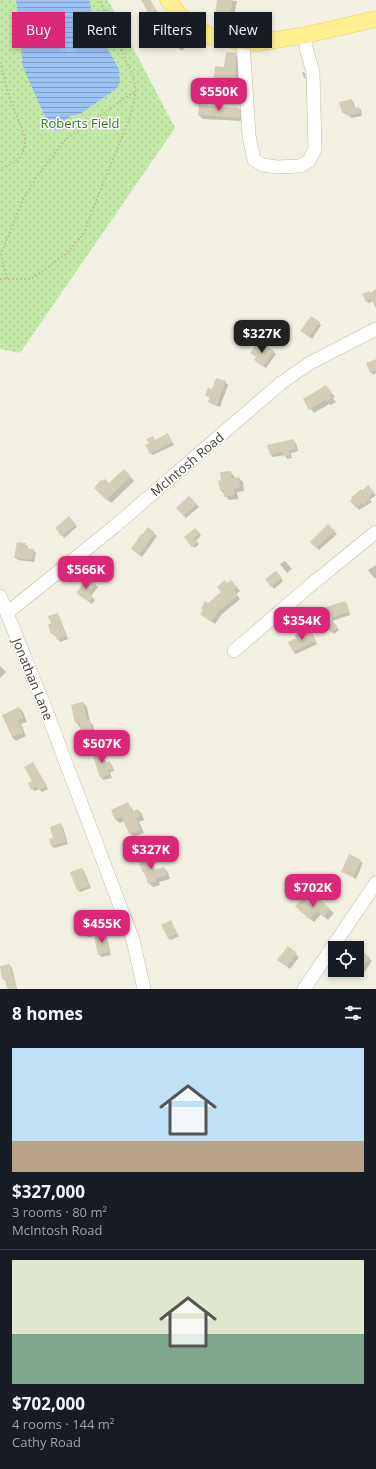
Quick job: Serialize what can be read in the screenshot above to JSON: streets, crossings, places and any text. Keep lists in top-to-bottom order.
{
  "streets": {
    "street": ["McIntosh Road", "Jonathan Lane"]
  },
  "crossings": [
    ["McIntosh Road", "Jonathan Lane"]
  ],
  "parks": ["Roberts Field"],
  "page": {
    "chip": [
      "Buy",
      "Rent",
      "Filters",
      "New"
    ],
    "price": [
      "$550K",
      "$327K",
      "$566K",
      "$354K",
      "$507K",
      "$327K",
      "$702K",
      "$455K"
    ],
    "heading": "8 homes",
    "list": [
      {
        "name": "$327,000",
        "note": "3 rooms · 80 m² · McIntosh Road"
      },
      {
        "name": "$702,000",
        "note": "4 rooms · 144 m² · Cathy Road"
      }
    ]
  }
}
